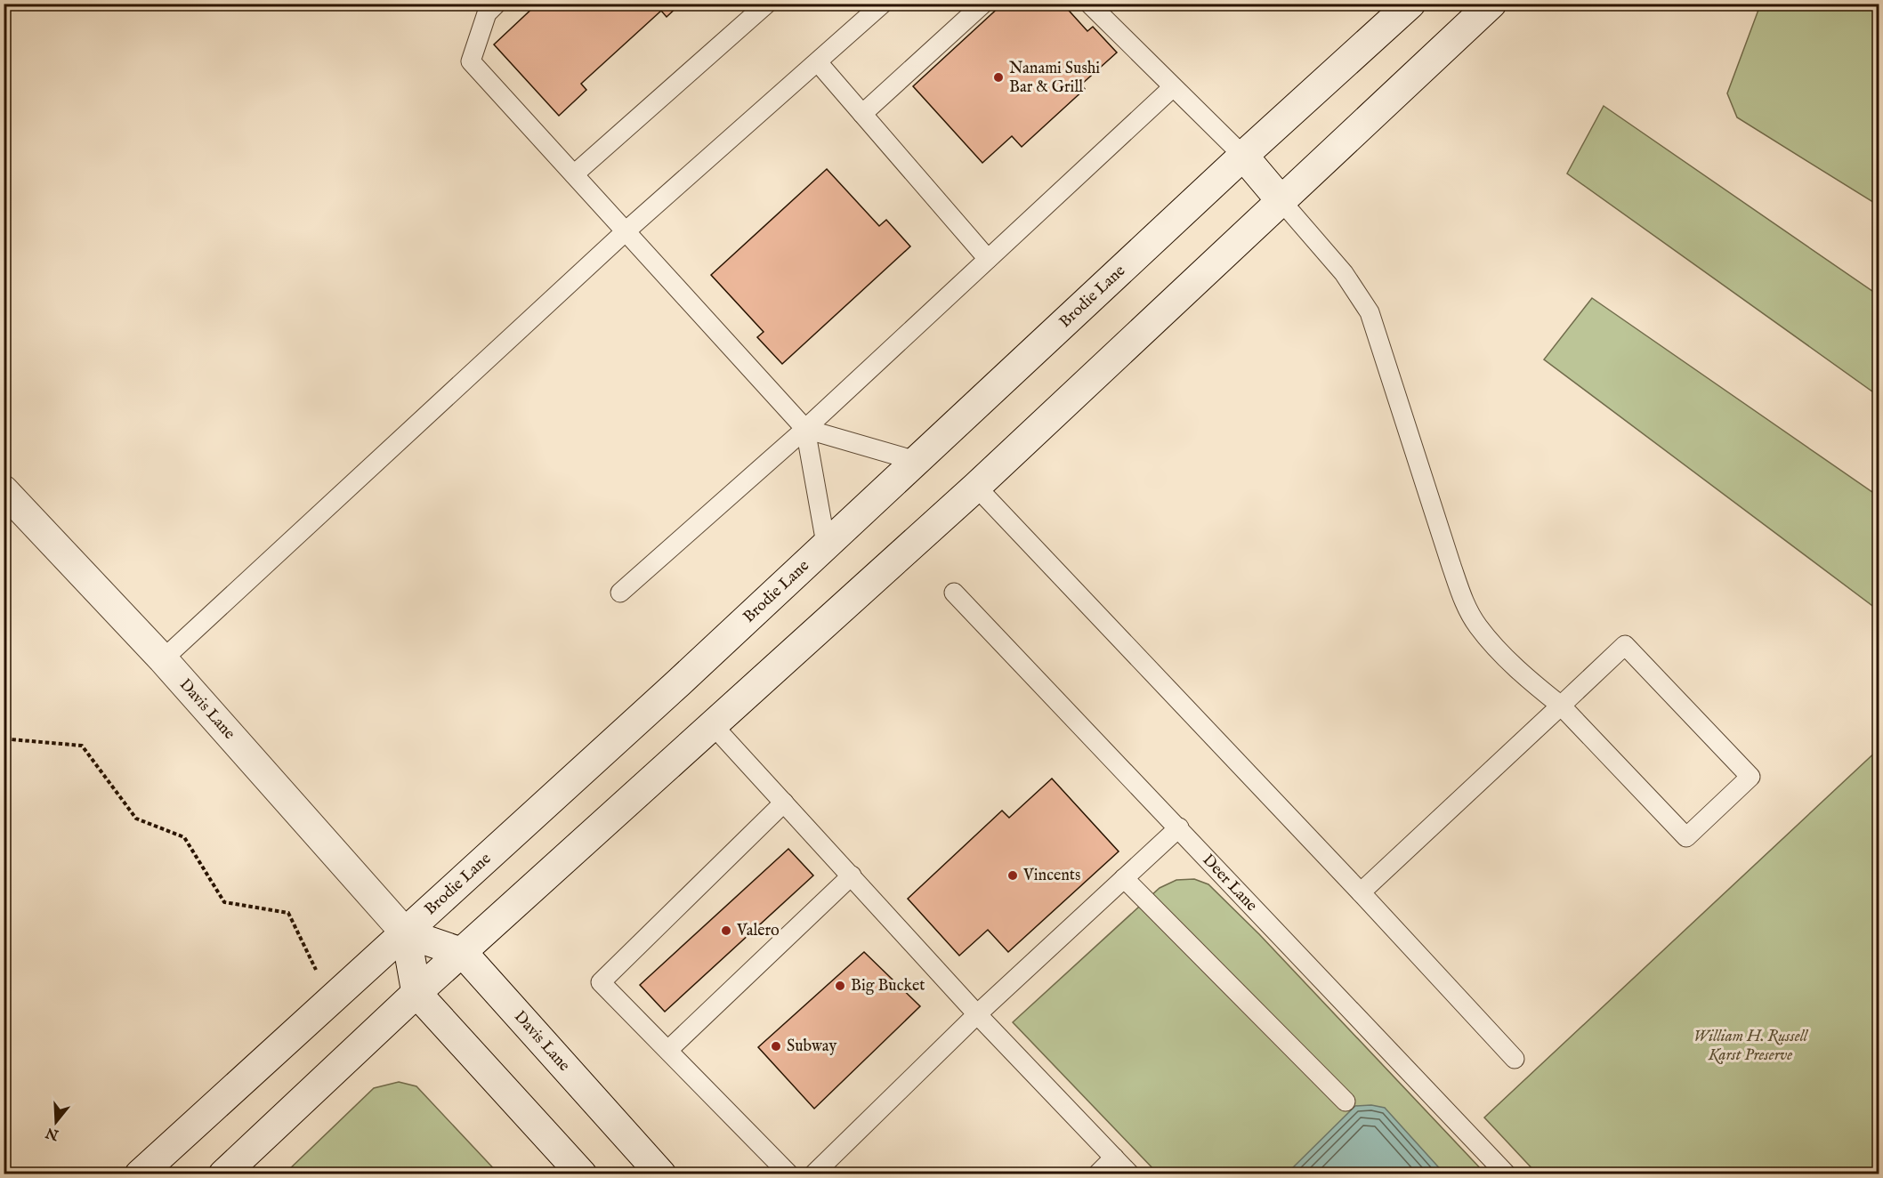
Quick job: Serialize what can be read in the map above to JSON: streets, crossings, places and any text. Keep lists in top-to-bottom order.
{
  "streets": {
    "main road": ["Brodie Lane", "Davis Lane"],
    "lane": ["Deer Lane"]
  },
  "crossings": [
    ["Brodie Lane", "Davis Lane"]
  ],
  "parks": ["William H. Russell Karst Preserve"],
  "places": [
    "Nanami Sushi Bar & Grill",
    "Vincents",
    "Valero",
    "Big Bucket",
    "Subway"
  ],
  "north": "bottom"
}
